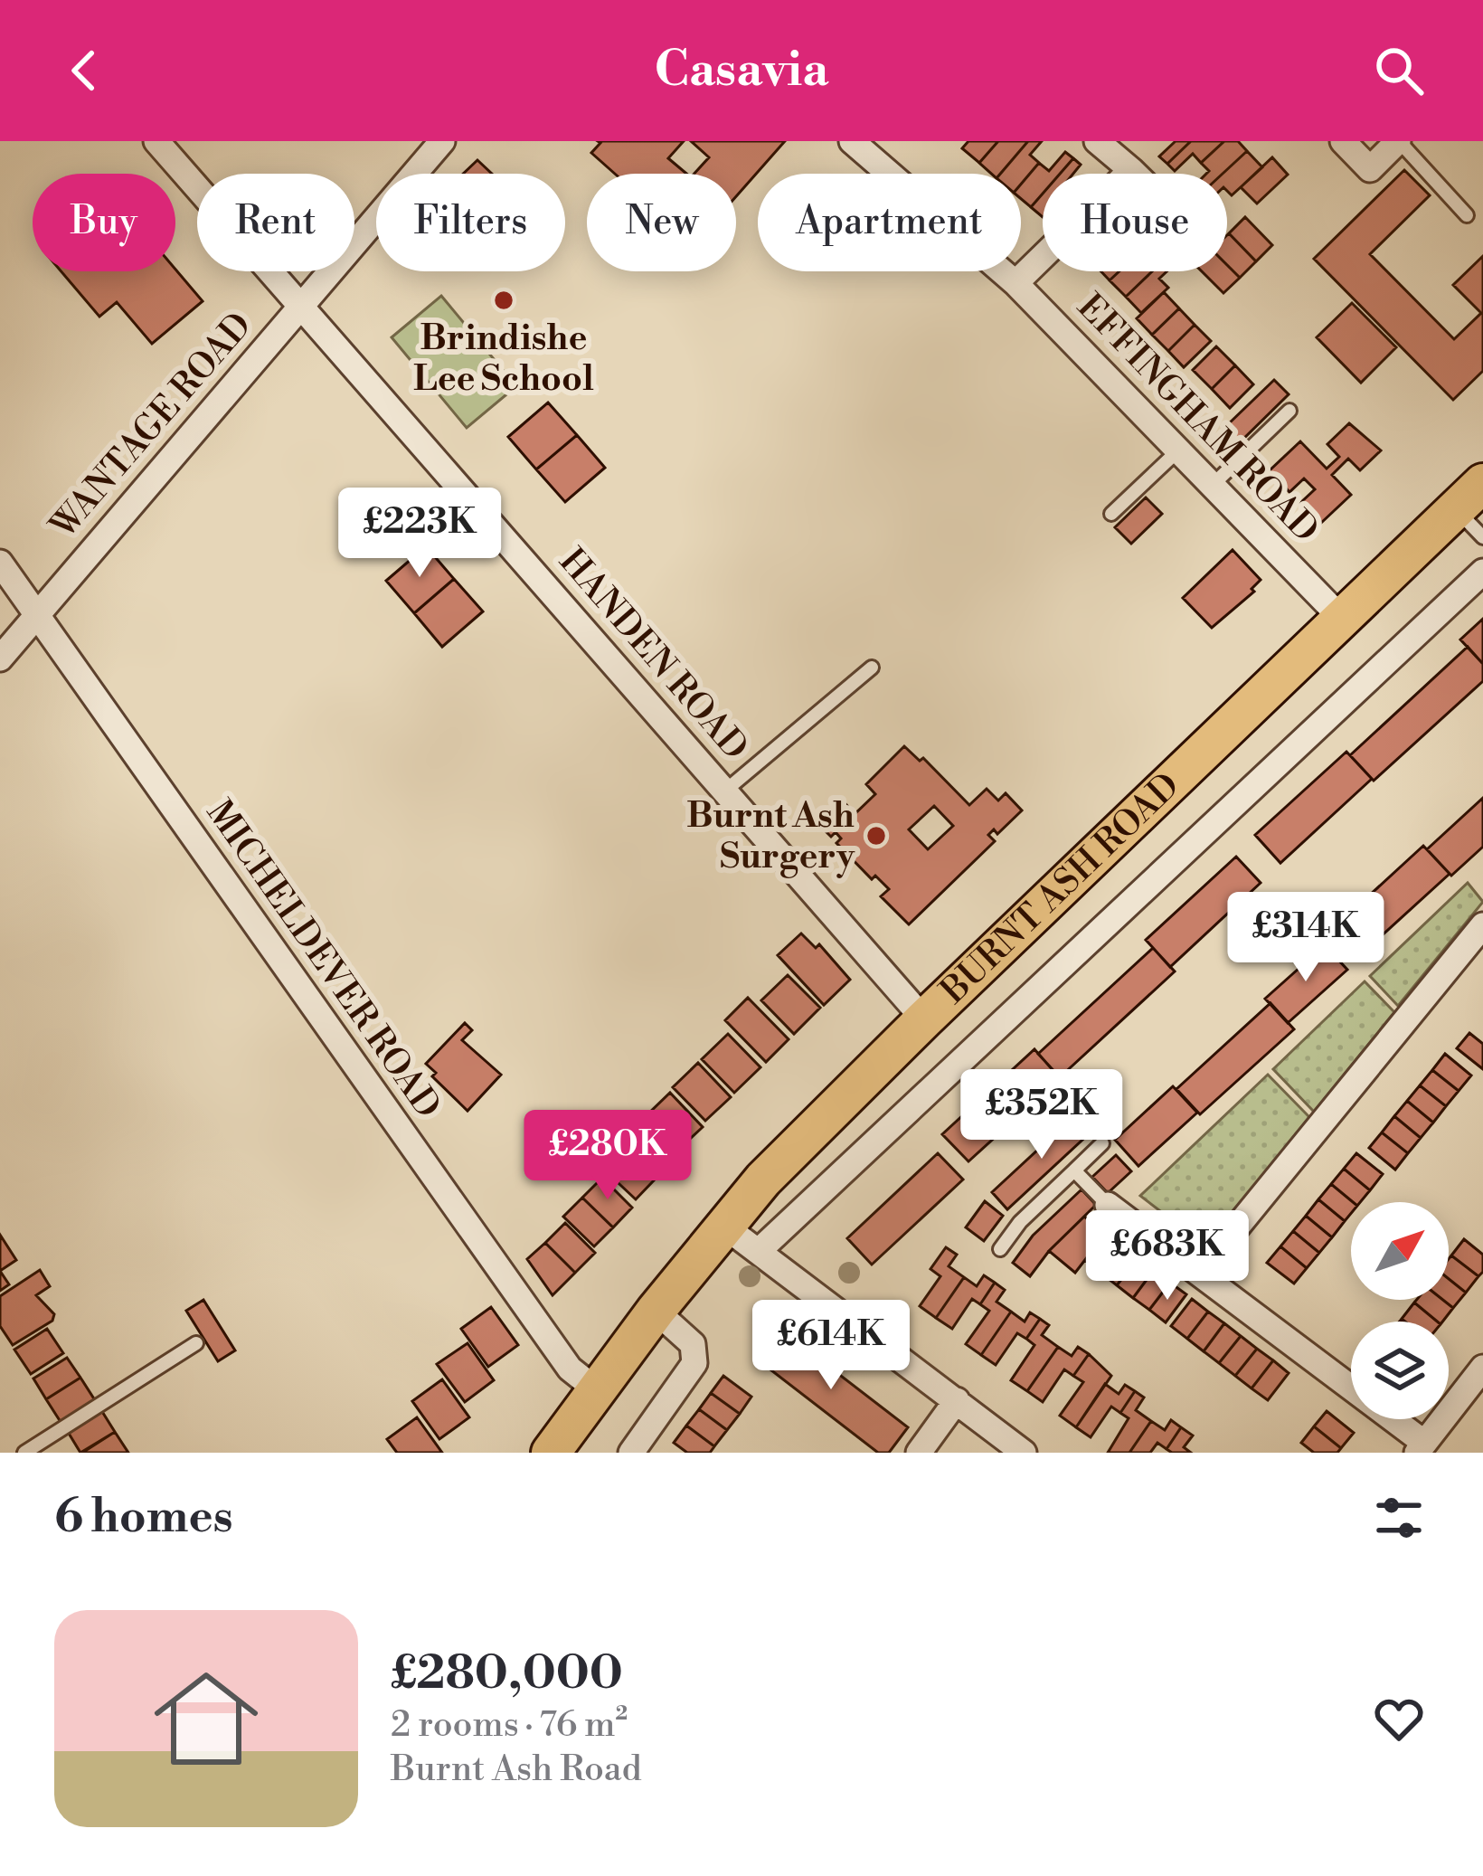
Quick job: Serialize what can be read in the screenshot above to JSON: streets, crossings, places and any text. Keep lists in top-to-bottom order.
{
  "streets": {
    "main road": ["BURNT ASH ROAD"],
    "street": [
      "EFFINGHAM ROAD",
      "WANTAGE ROAD",
      "HANDEN ROAD",
      "MICHELDEVER ROAD"
    ]
  },
  "crossings": [
    ["EFFINGHAM ROAD", "BURNT ASH ROAD"],
    ["WANTAGE ROAD", "HANDEN ROAD"],
    ["WANTAGE ROAD", "MICHELDEVER ROAD"],
    ["HANDEN ROAD", "BURNT ASH ROAD"],
    ["BURNT ASH ROAD", "MICHELDEVER ROAD"]
  ],
  "places": ["Brindishe Lee School", "Burnt Ash Surgery"],
  "north": "top right",
  "page": {
    "header": "Casavia",
    "chip": [
      "Buy",
      "Rent",
      "Filters",
      "New",
      "Apartment",
      "House"
    ],
    "price": [
      "£223K",
      "£314K",
      "£352K",
      "£280K",
      "£683K",
      "£614K"
    ],
    "heading": "6 homes",
    "list": [
      {
        "name": "£280,000",
        "note": "2 rooms · 76 m² · Burnt Ash Road"
      }
    ]
  }
}
